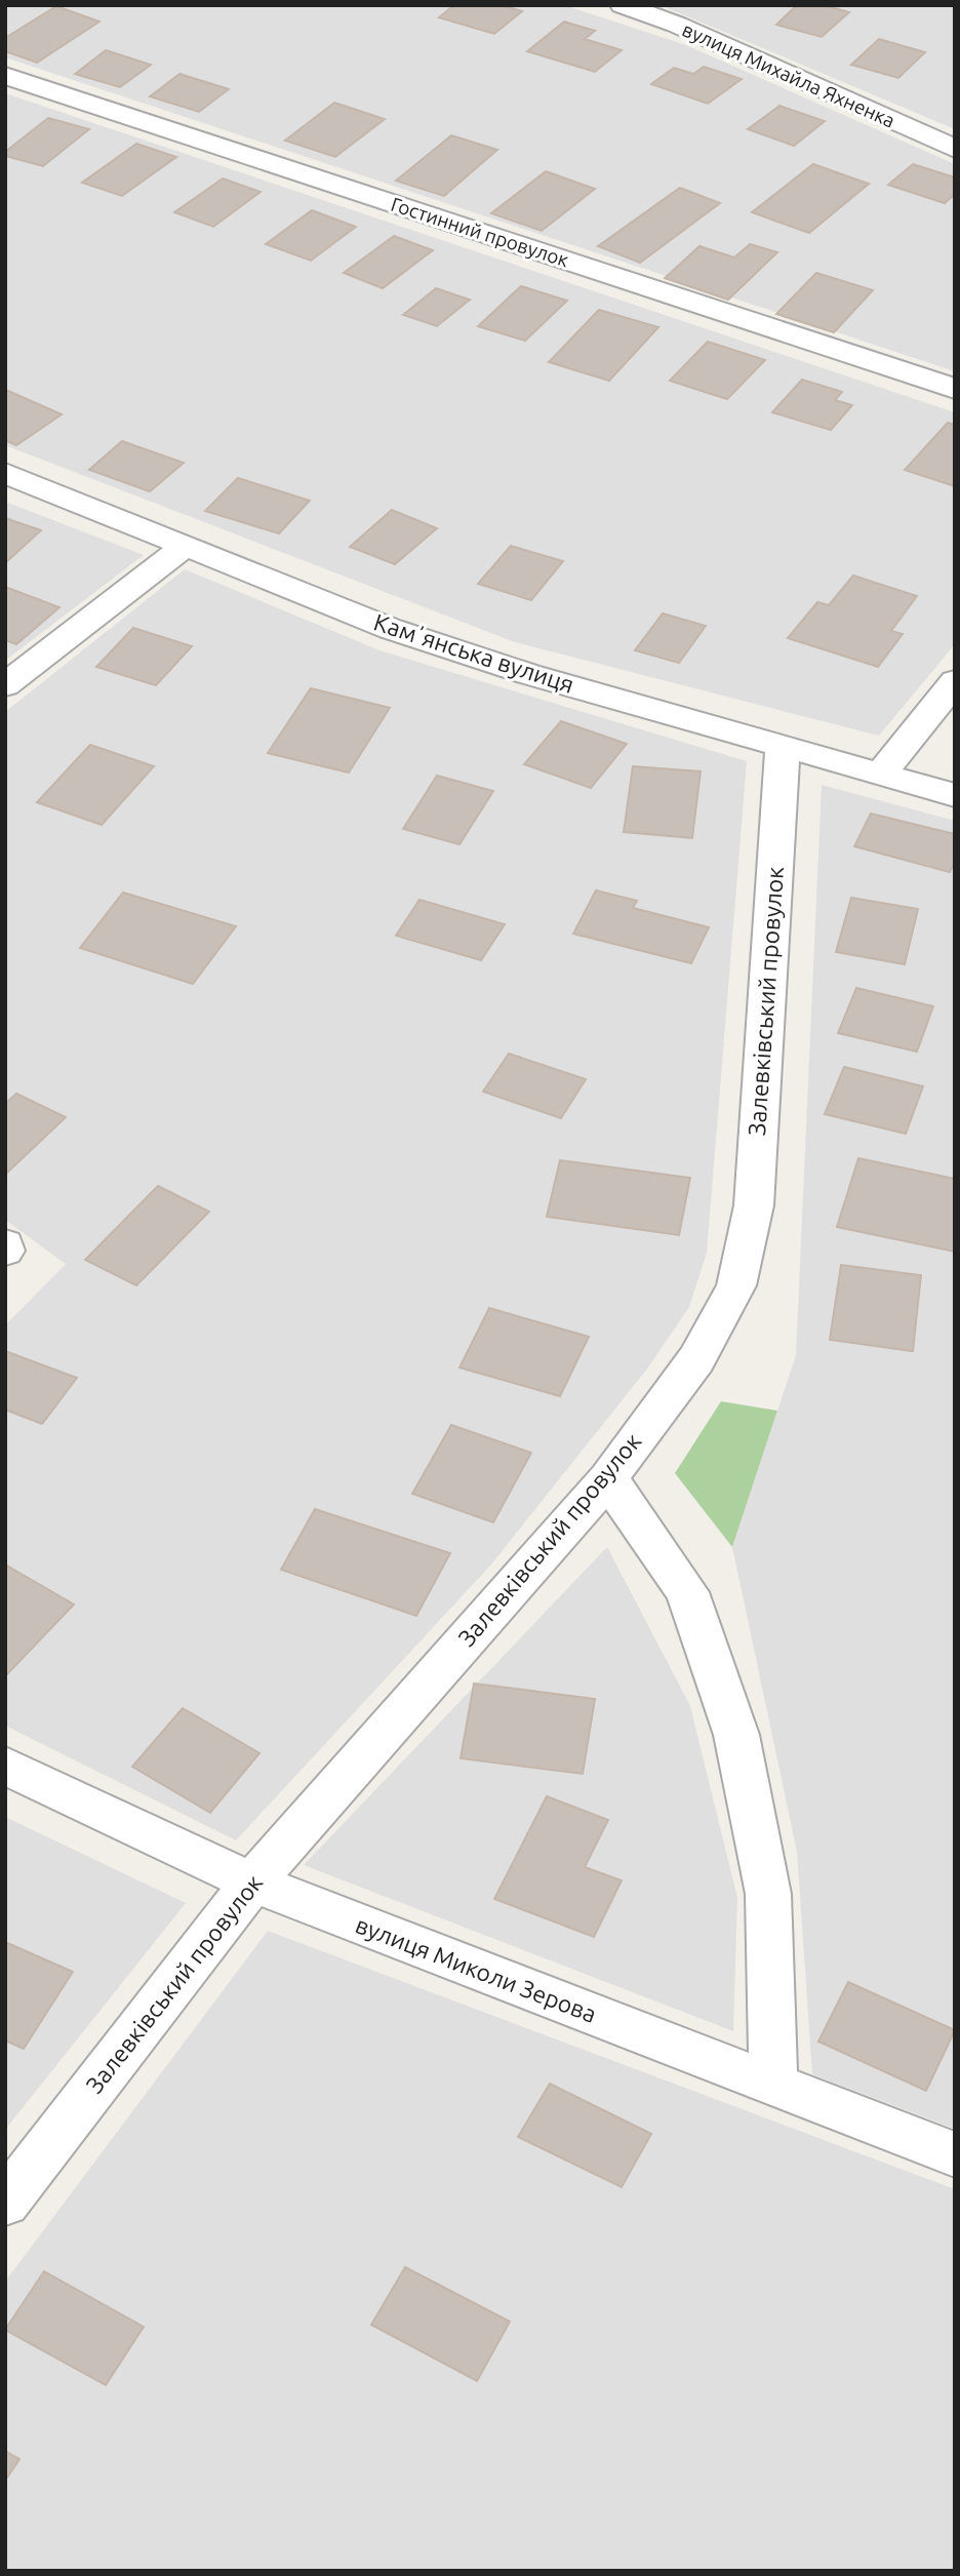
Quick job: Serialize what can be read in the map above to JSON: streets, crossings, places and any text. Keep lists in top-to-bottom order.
{
  "streets": {
    "street": [
      "вулиця Михайла Яхненка",
      "Гостинний провулок",
      "Камʼянська вулиця",
      "Залевківський провулок",
      "вулиця Миколи Зерова"
    ]
  },
  "crossings": [
    ["Камʼянська вулиця", "Залевківський провулок"],
    ["Залевківський провулок", "вулиця Миколи Зерова"]
  ]
}
